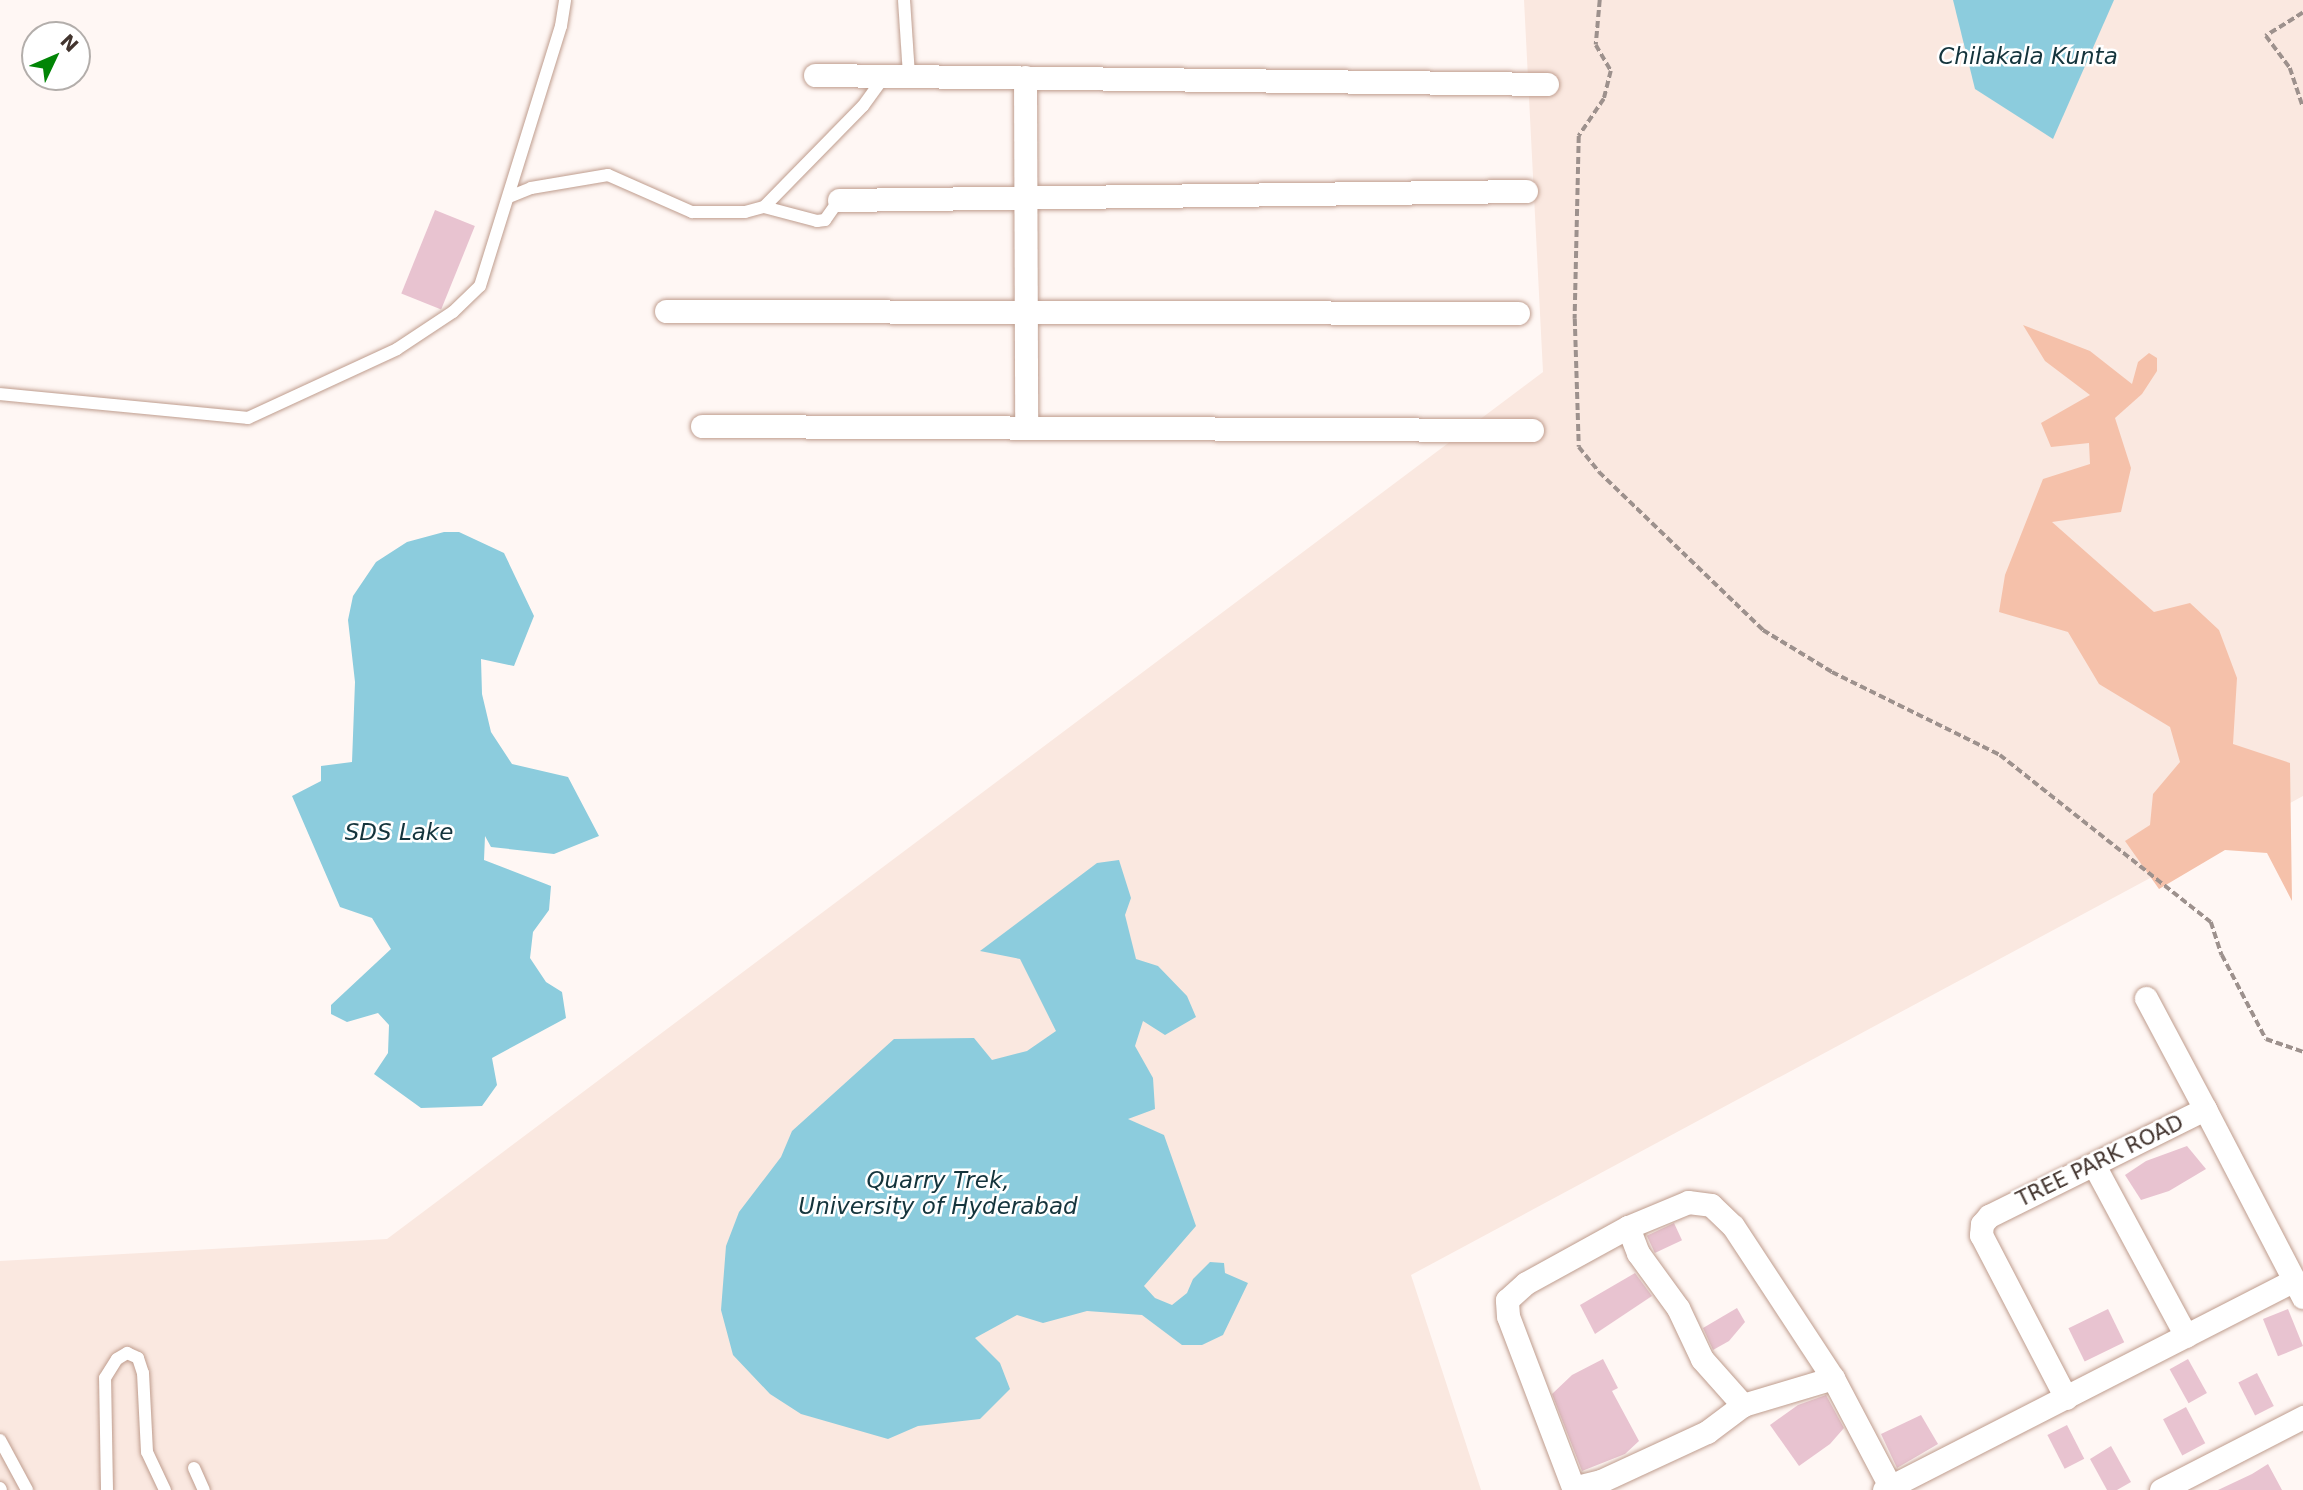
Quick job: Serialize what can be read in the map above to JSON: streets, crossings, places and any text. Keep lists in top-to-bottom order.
{
  "streets": {
    "street": ["TREE PARK ROAD"]
  },
  "water": ["Chilakala Kunta", "SDS Lake", "Quarry Trek, University of Hyderabad"],
  "north": "top right"
}
